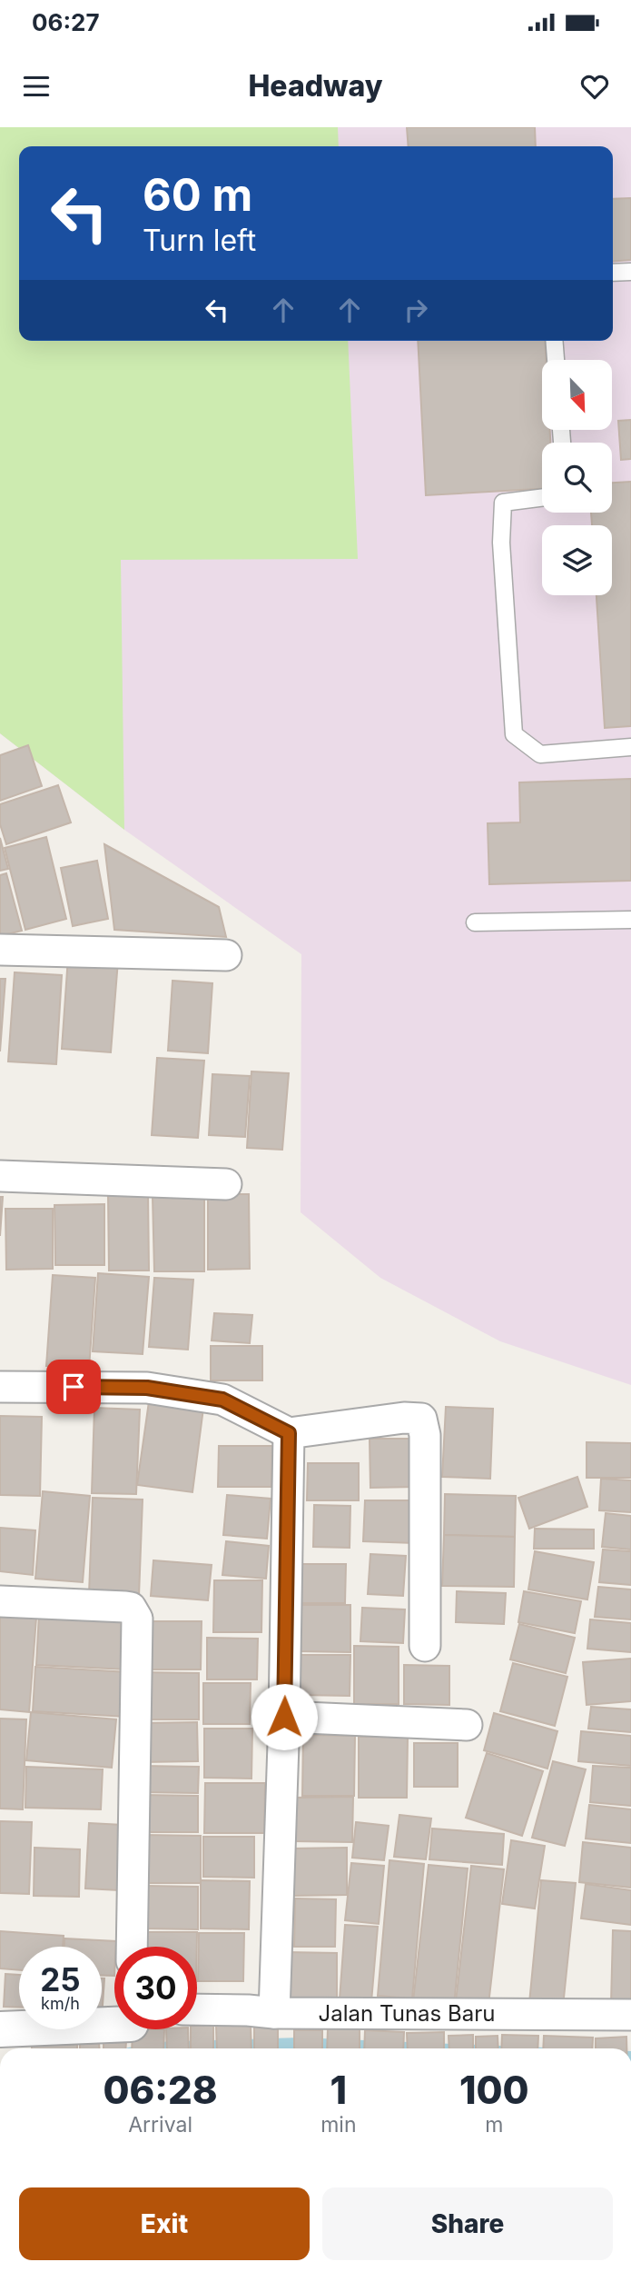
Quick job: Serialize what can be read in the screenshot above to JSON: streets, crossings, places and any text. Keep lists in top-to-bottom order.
{
  "streets": {
    "street": ["Jalan Tunas Baru"]
  },
  "north": "bottom right",
  "page": {
    "status": "06:27",
    "header": "Headway",
    "turn": ["60 m", "Turn left"],
    "speed": "25 km/h",
    "limit": "30",
    "eta": [
      "06:28",
      "Arrival",
      "1",
      "min",
      "100",
      "m"
    ],
    "buttons": ["Exit", "Share"]
  }
}
